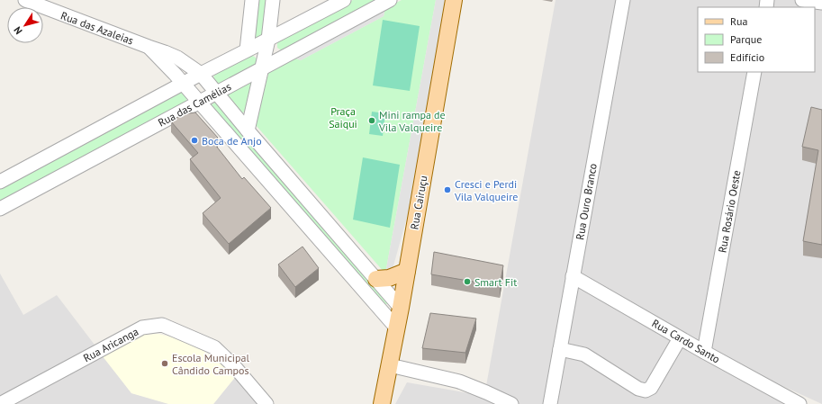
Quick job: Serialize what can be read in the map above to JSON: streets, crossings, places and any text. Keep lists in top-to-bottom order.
{
  "streets": {
    "main road": ["Rua Cairuçu"],
    "street": [
      "Rua das Azaleias",
      "Rua das Camélias",
      "Rua Ouro Branco",
      "Rua Rosário Oeste",
      "Rua Cardo Santo",
      "Rua Aricanga"
    ]
  },
  "crossings": [
    ["Rua Ouro Branco", "Rua Cardo Santo"],
    ["Rua Rosário Oeste", "Rua Cardo Santo"]
  ],
  "parks": ["Praça Saiqui"],
  "places": [
    "Mini rampa de Vila Valqueire",
    "Boca de Anjo",
    "Cresci e Perdi Vila Valqueire",
    "Smart Fit",
    "Escola Municipal Cândido Campos"
  ],
  "legend": ["Rua", "Parque", "Edifício"],
  "north": "bottom left"
}
